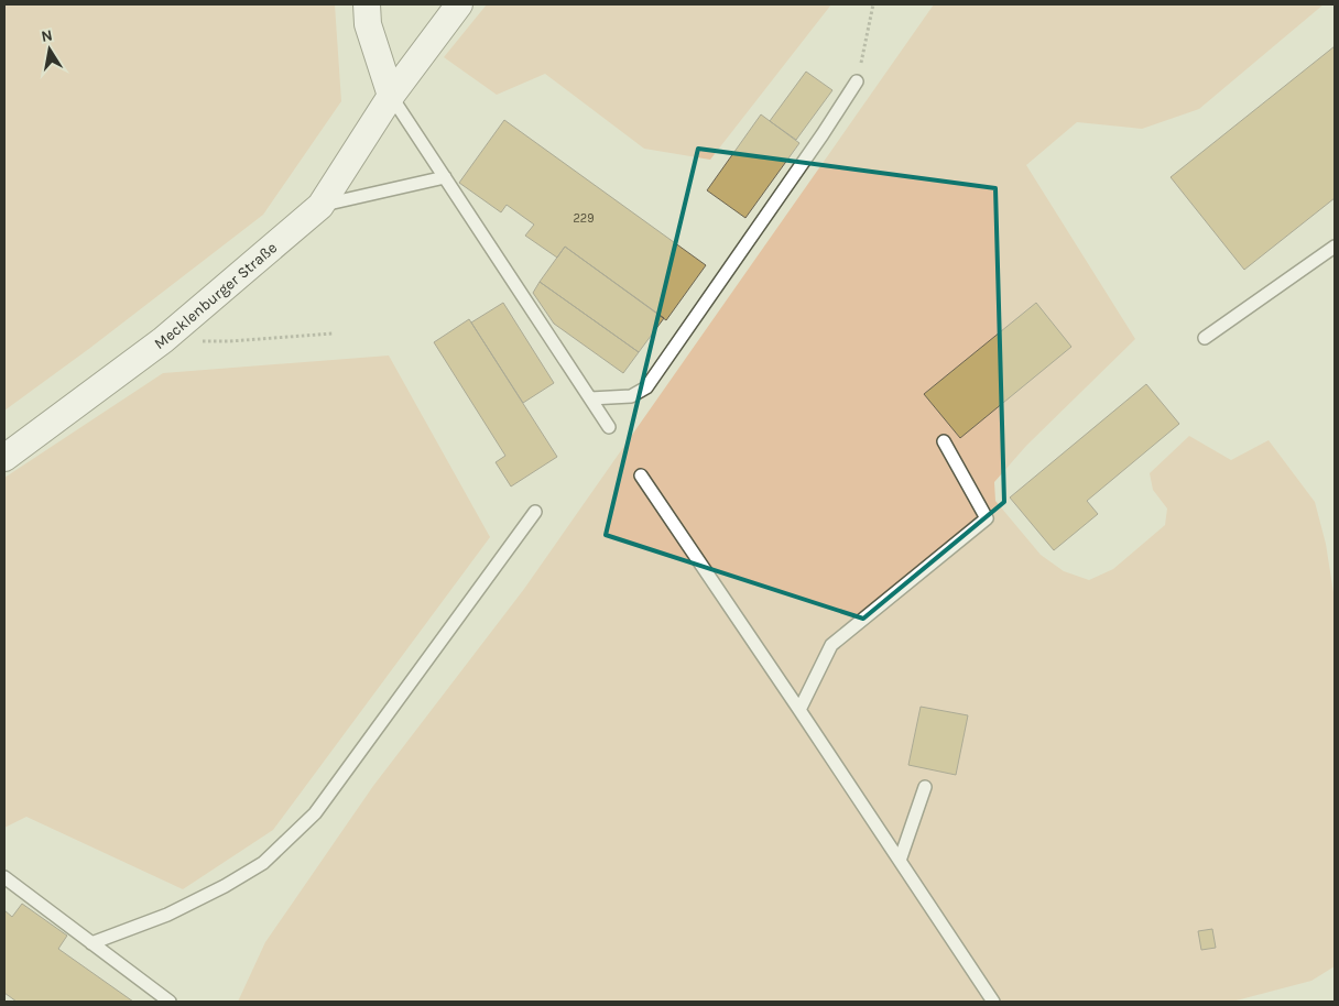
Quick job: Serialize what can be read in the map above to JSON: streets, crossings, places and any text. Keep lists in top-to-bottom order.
{
  "streets": {
    "street": ["Mecklenburger Straße"]
  },
  "house_numbers": ["229"],
  "north": "top"
}
